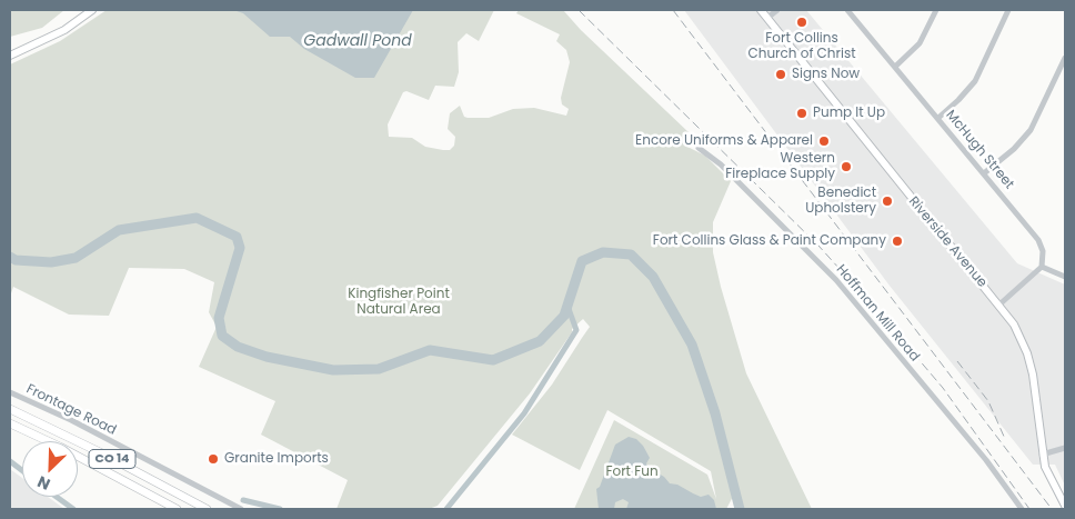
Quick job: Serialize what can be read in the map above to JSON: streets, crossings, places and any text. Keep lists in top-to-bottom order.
{
  "streets": {
    "highway": ["CO 14"],
    "main road": ["Riverside Avenue"],
    "street": ["McHugh Street", "Hoffman Mill Road", "Frontage Road"]
  },
  "water": ["Gadwall Pond"],
  "parks": ["Kingfisher Point Natural Area", "Fort Fun"],
  "places": [
    "Fort Collins Church of Christ",
    "Signs Now",
    "Pump It Up",
    "Encore Uniforms & Apparel",
    "Western Fireplace Supply",
    "Benedict Upholstery",
    "Fort Collins Glass & Paint Company",
    "Granite Imports"
  ],
  "north": "bottom left"
}
